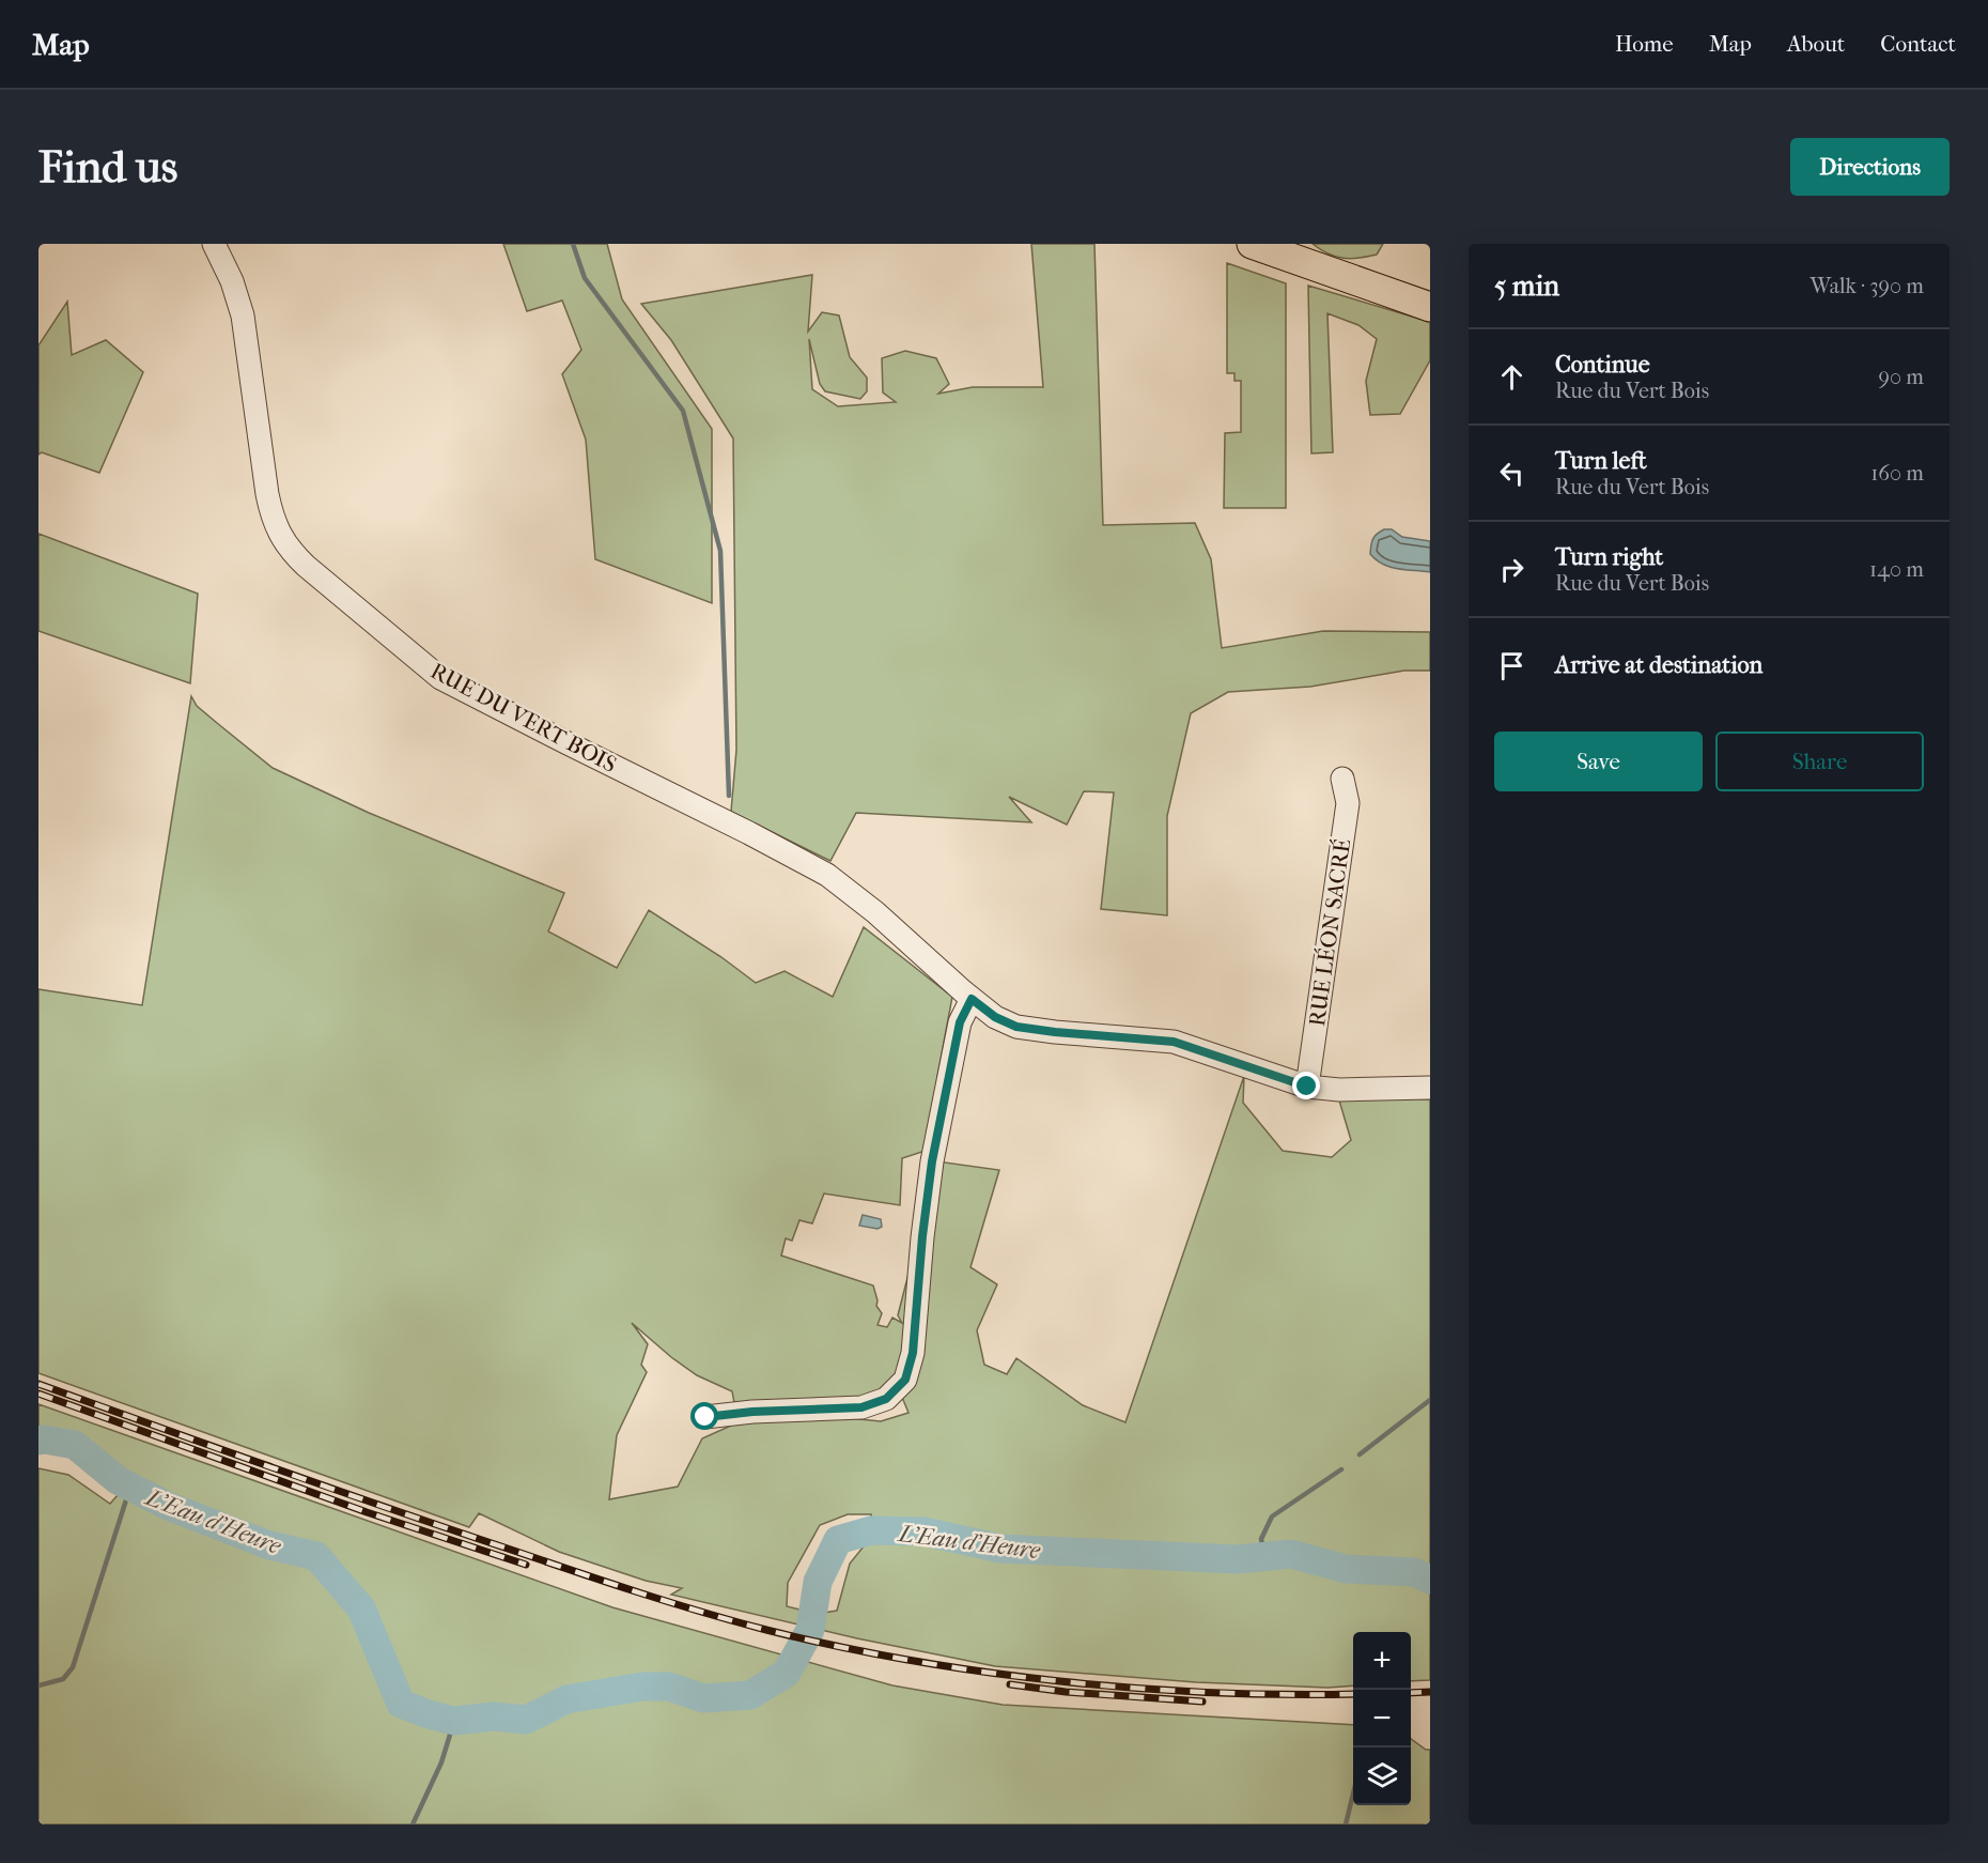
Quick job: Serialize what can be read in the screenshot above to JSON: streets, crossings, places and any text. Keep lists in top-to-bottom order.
{
  "streets": {
    "street": ["RUE DU VERT BOIS", "RUE LÉON SACRÉ"]
  },
  "crossings": [
    ["RUE DU VERT BOIS", "RUE LÉON SACRÉ"]
  ],
  "water": ["L'Eau d'Heure"],
  "page": {
    "header": "Map",
    "nav": [
      "Home",
      "Map",
      "About",
      "Contact"
    ],
    "buttons": [
      "Directions",
      ["Save", "Share"]
    ],
    "title": "Find us",
    "heading": ["5 min", "Walk · 390 m"],
    "list": [
      ["Continue", "Rue du Vert Bois", "90 m"],
      ["Turn left", "Rue du Vert Bois", "160 m"],
      ["Turn right", "Rue du Vert Bois", "140 m"],
      "Arrive at destination"
    ],
    "map_buttons": ["+", "−"]
  }
}
